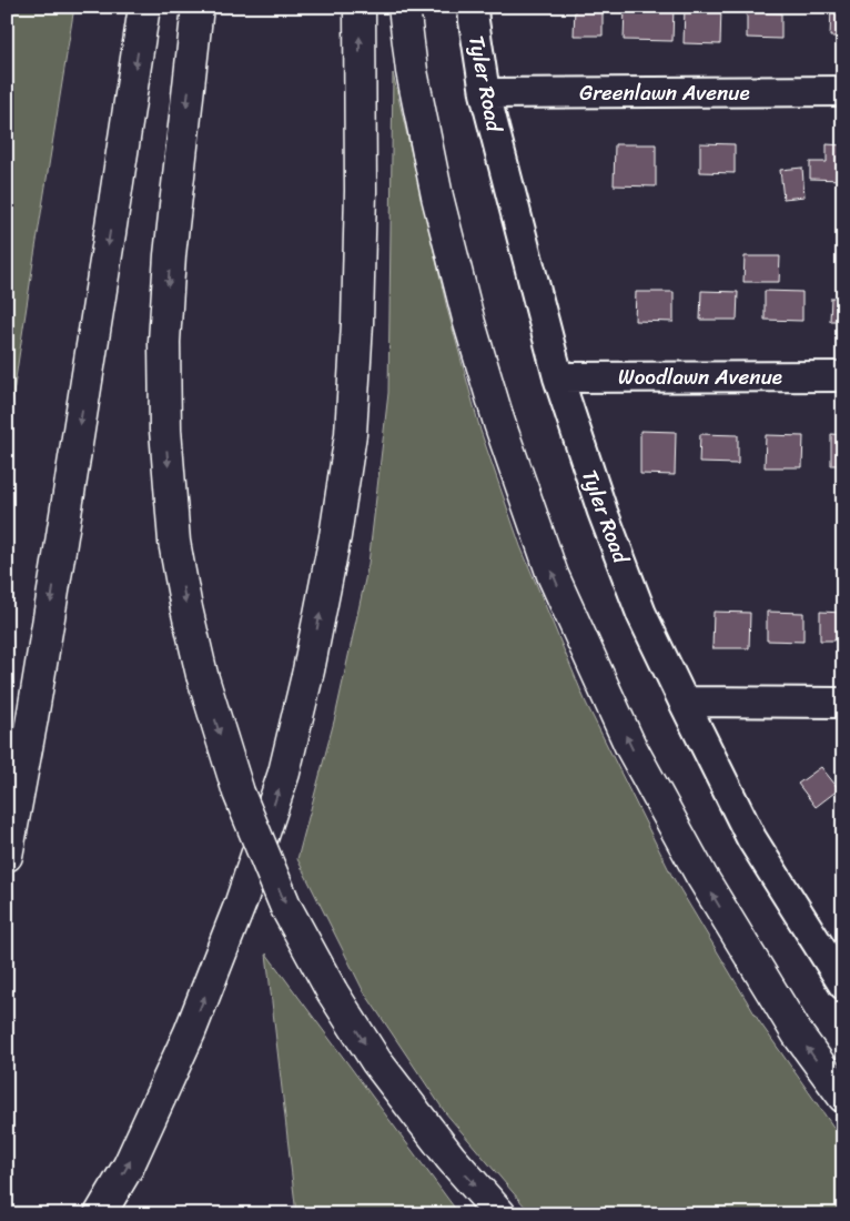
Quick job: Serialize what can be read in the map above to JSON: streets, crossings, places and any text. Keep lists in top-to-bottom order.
{
  "streets": {
    "street": ["Tyler Road", "Greenlawn Avenue", "Woodlawn Avenue"]
  },
  "crossings": [
    ["Tyler Road", "Greenlawn Avenue"],
    ["Tyler Road", "Woodlawn Avenue"]
  ]
}
